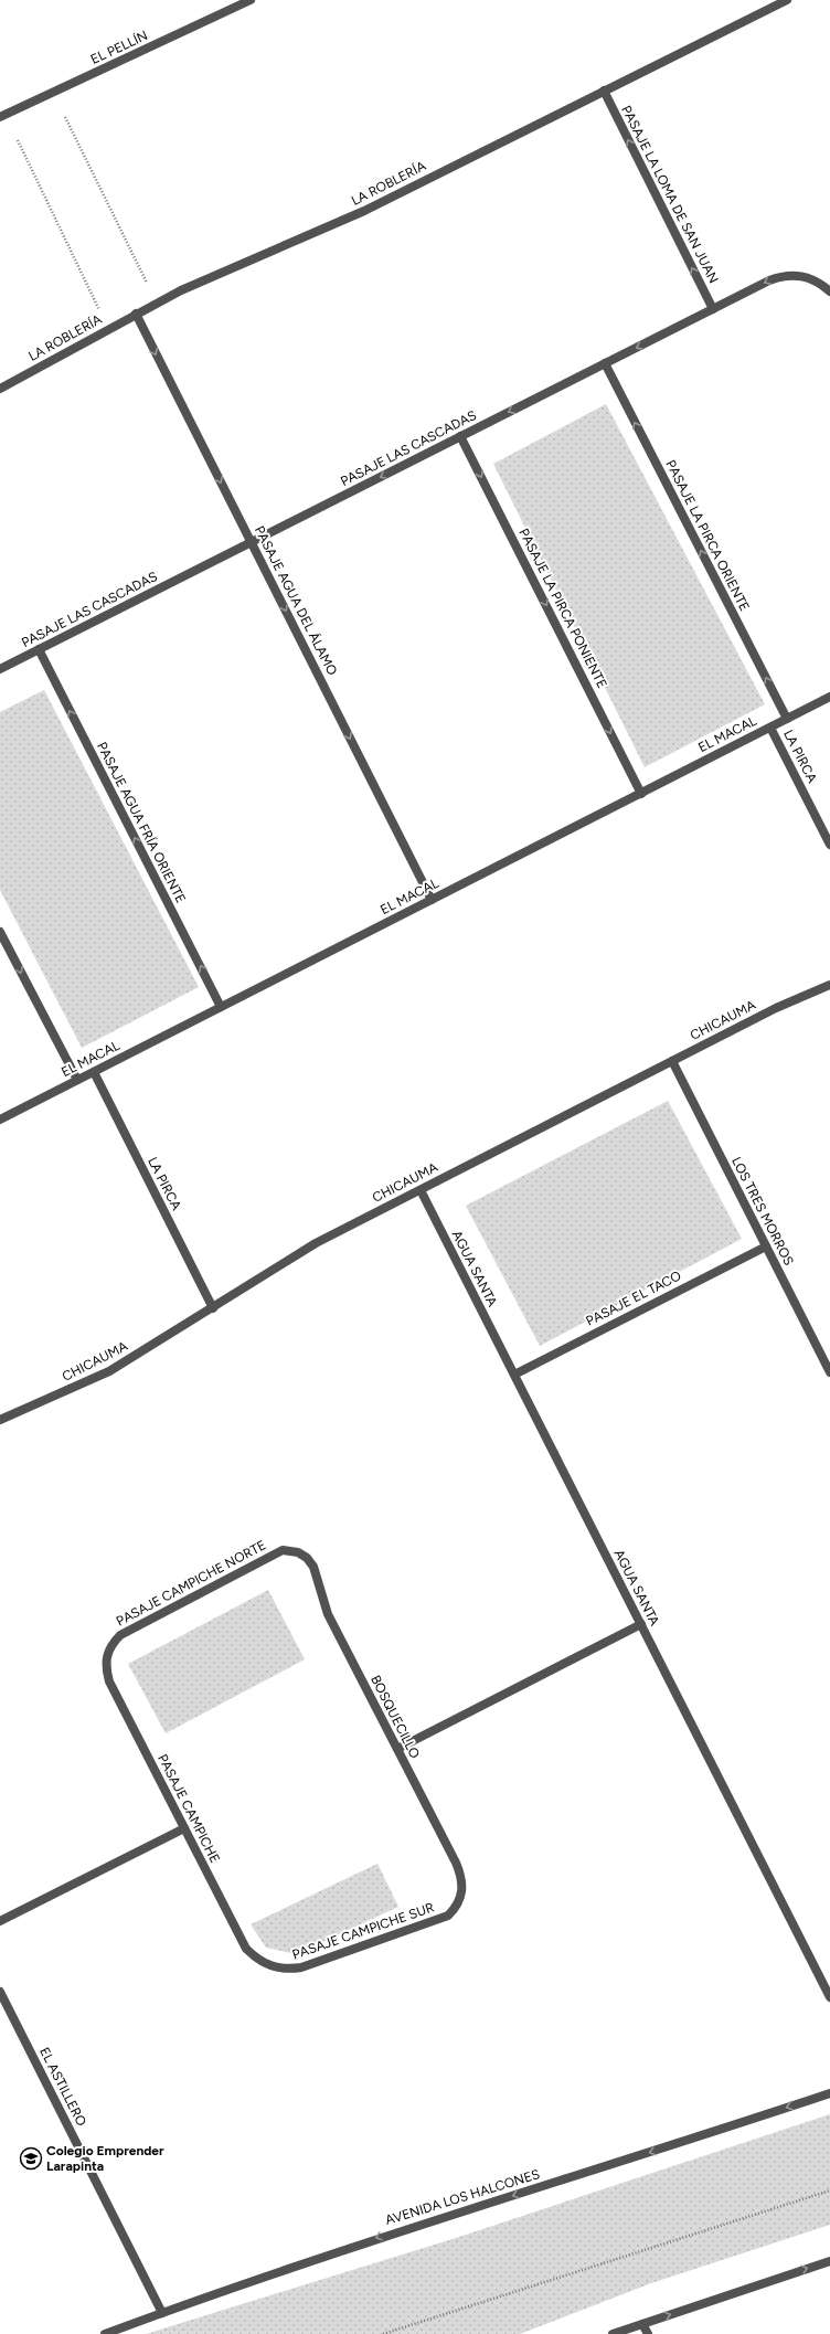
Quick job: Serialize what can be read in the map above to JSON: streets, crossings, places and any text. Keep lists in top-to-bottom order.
{
  "streets": {
    "street": [
      "EL PELLÍN",
      "LA ROBLERÍA",
      "PASAJE LA LOMA DE SAN JUAN",
      "PASAJE LAS CASCADAS",
      "PASAJE LA PIRCA ORIENTE",
      "PASAJE AGUA DEL ÁLAMO",
      "PASAJE LA PIRCA PONIENTE",
      "EL MACAL",
      "LA PIRCA",
      "PASAJE AGUA FRÍA ORIENTE",
      "CHICAUMA",
      "LOS TRES MORROS",
      "AGUA SANTA",
      "PASAJE EL TACO",
      "PASAJE CAMPICHE NORTE",
      "BOSQUECILLO",
      "PASAJE CAMPICHE",
      "PASAJE CAMPICHE SUR",
      "EL ASTILLERO",
      "AVENIDA LOS HALCONES"
    ]
  },
  "crossings": [
    ["LA ROBLERÍA", "PASAJE LA LOMA DE SAN JUAN"],
    ["LA ROBLERÍA", "PASAJE AGUA DEL ÁLAMO"],
    ["PASAJE LA LOMA DE SAN JUAN", "PASAJE LAS CASCADAS"],
    ["PASAJE LAS CASCADAS", "PASAJE LA PIRCA ORIENTE"],
    ["PASAJE LAS CASCADAS", "PASAJE AGUA DEL ÁLAMO"],
    ["PASAJE LAS CASCADAS", "PASAJE LA PIRCA PONIENTE"],
    ["PASAJE LAS CASCADAS", "PASAJE AGUA FRÍA ORIENTE"],
    ["PASAJE LA PIRCA ORIENTE", "EL MACAL"],
    ["PASAJE AGUA DEL ÁLAMO", "EL MACAL"],
    ["PASAJE LA PIRCA PONIENTE", "EL MACAL"],
    ["EL MACAL", "LA PIRCA"],
    ["EL MACAL", "PASAJE AGUA FRÍA ORIENTE"],
    ["LA PIRCA", "CHICAUMA"],
    ["CHICAUMA", "LOS TRES MORROS"],
    ["CHICAUMA", "AGUA SANTA"],
    ["LOS TRES MORROS", "PASAJE EL TACO"],
    ["AGUA SANTA", "PASAJE EL TACO"],
    ["PASAJE CAMPICHE NORTE", "BOSQUECILLO"],
    ["PASAJE CAMPICHE NORTE", "PASAJE CAMPICHE"],
    ["BOSQUECILLO", "PASAJE CAMPICHE SUR"],
    ["PASAJE CAMPICHE", "PASAJE CAMPICHE SUR"],
    ["EL ASTILLERO", "AVENIDA LOS HALCONES"]
  ],
  "one_way": [
    "PASAJE LA LOMA DE SAN JUAN",
    "PASAJE LAS CASCADAS",
    "PASAJE LA PIRCA ORIENTE",
    "PASAJE AGUA DEL ÁLAMO",
    "PASAJE LA PIRCA PONIENTE",
    "PASAJE AGUA FRÍA ORIENTE",
    "AVENIDA LOS HALCONES"
  ],
  "places": {
    "school or university": ["Colegio Emprender Larapinta"]
  }
}
